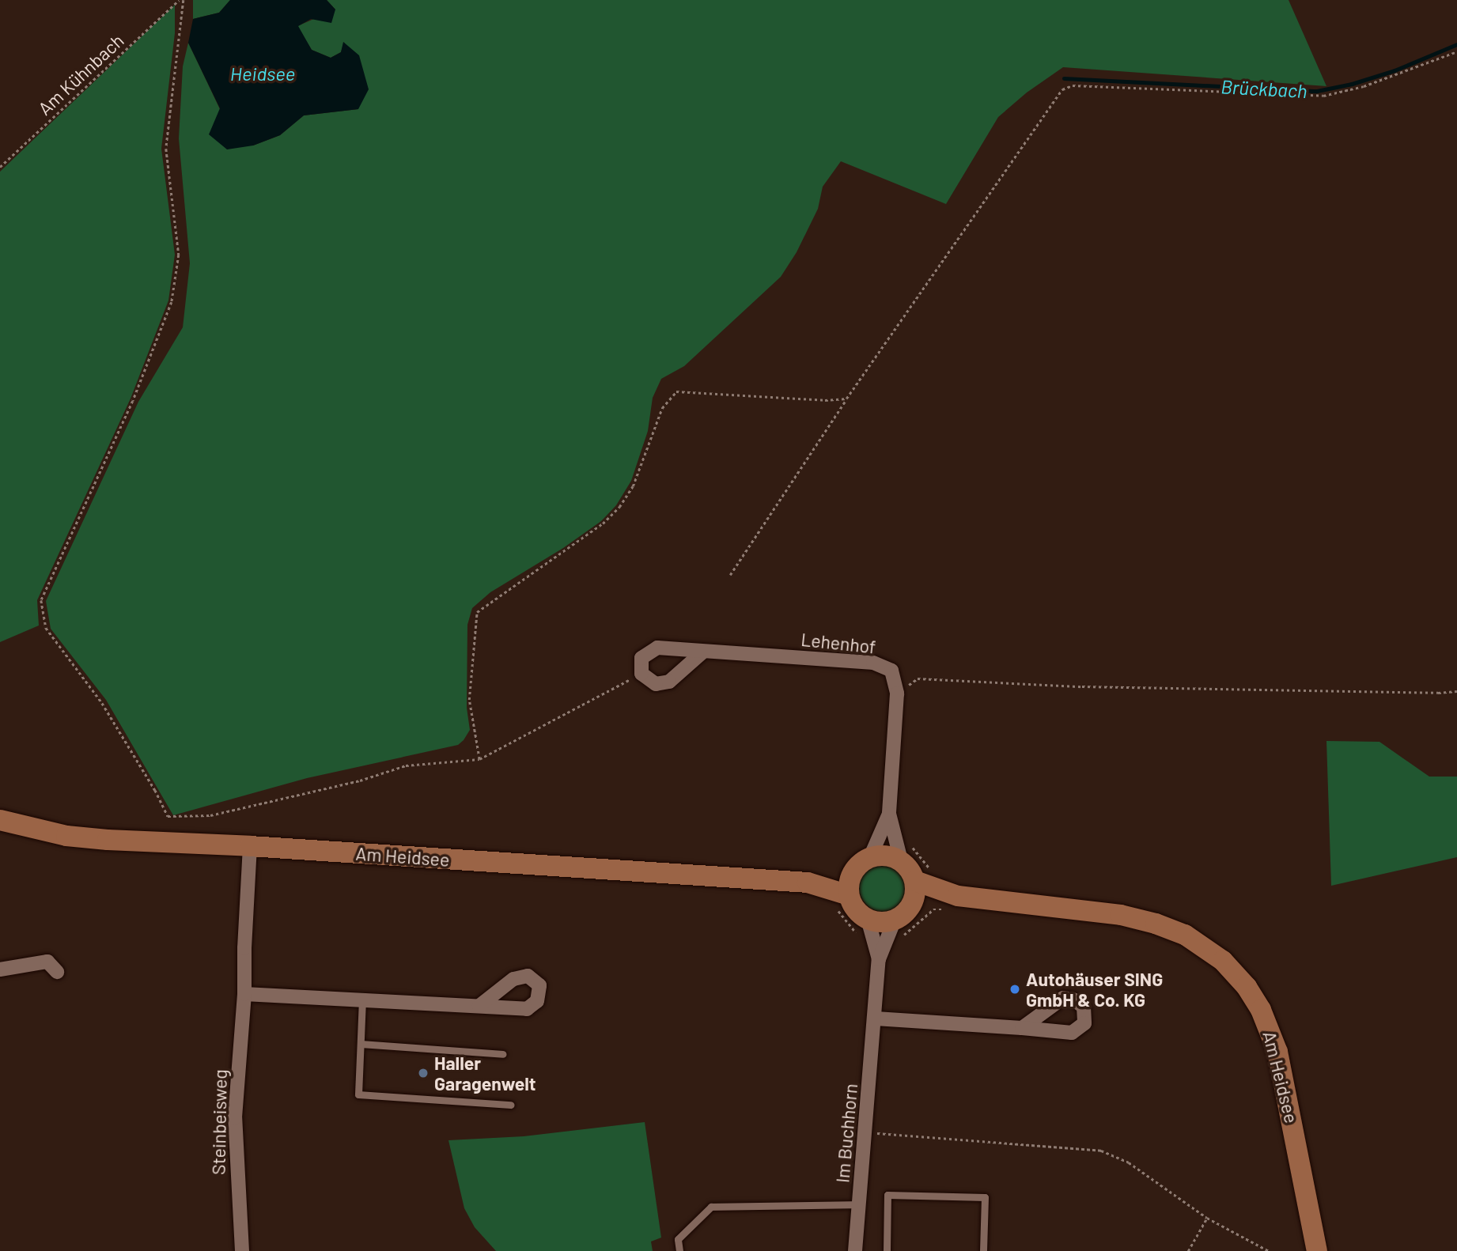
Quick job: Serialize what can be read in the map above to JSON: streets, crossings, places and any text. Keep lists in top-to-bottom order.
{
  "streets": {
    "main road": ["Am Heidsee"],
    "street": ["Lehenhof", "Steinbeisweg", "Im Buchhorn"],
    "path": ["Am Kühnbach"]
  },
  "crossings": [
    ["Lehenhof", "Am Heidsee"],
    ["Lehenhof", "Im Buchhorn"],
    ["Am Heidsee", "Steinbeisweg"],
    ["Am Heidsee", "Im Buchhorn"]
  ],
  "water": ["Heidsee", "Brückbach"],
  "places": ["Autohäuser SING GmbH & Co. KG", "Haller Garagenwelt"]
}
